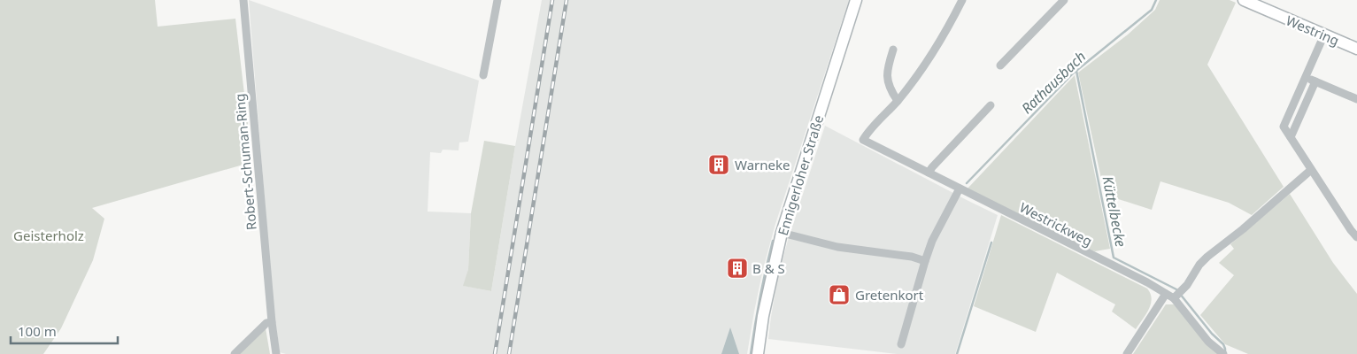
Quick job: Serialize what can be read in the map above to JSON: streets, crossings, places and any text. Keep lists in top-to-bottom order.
{
  "streets": {
    "main road": ["Westring", "Ennigerloher Straße"],
    "street": ["Robert-Schuman-Ring", "Westrickweg"]
  },
  "water": ["Rathausbach", "Küttelbecke"],
  "parks": ["Geisterholz"],
  "places": {
    "building": ["Warneke", "B & S"],
    "shop": ["Gretenkort"]
  },
  "scale_bar": "100 m"
}
